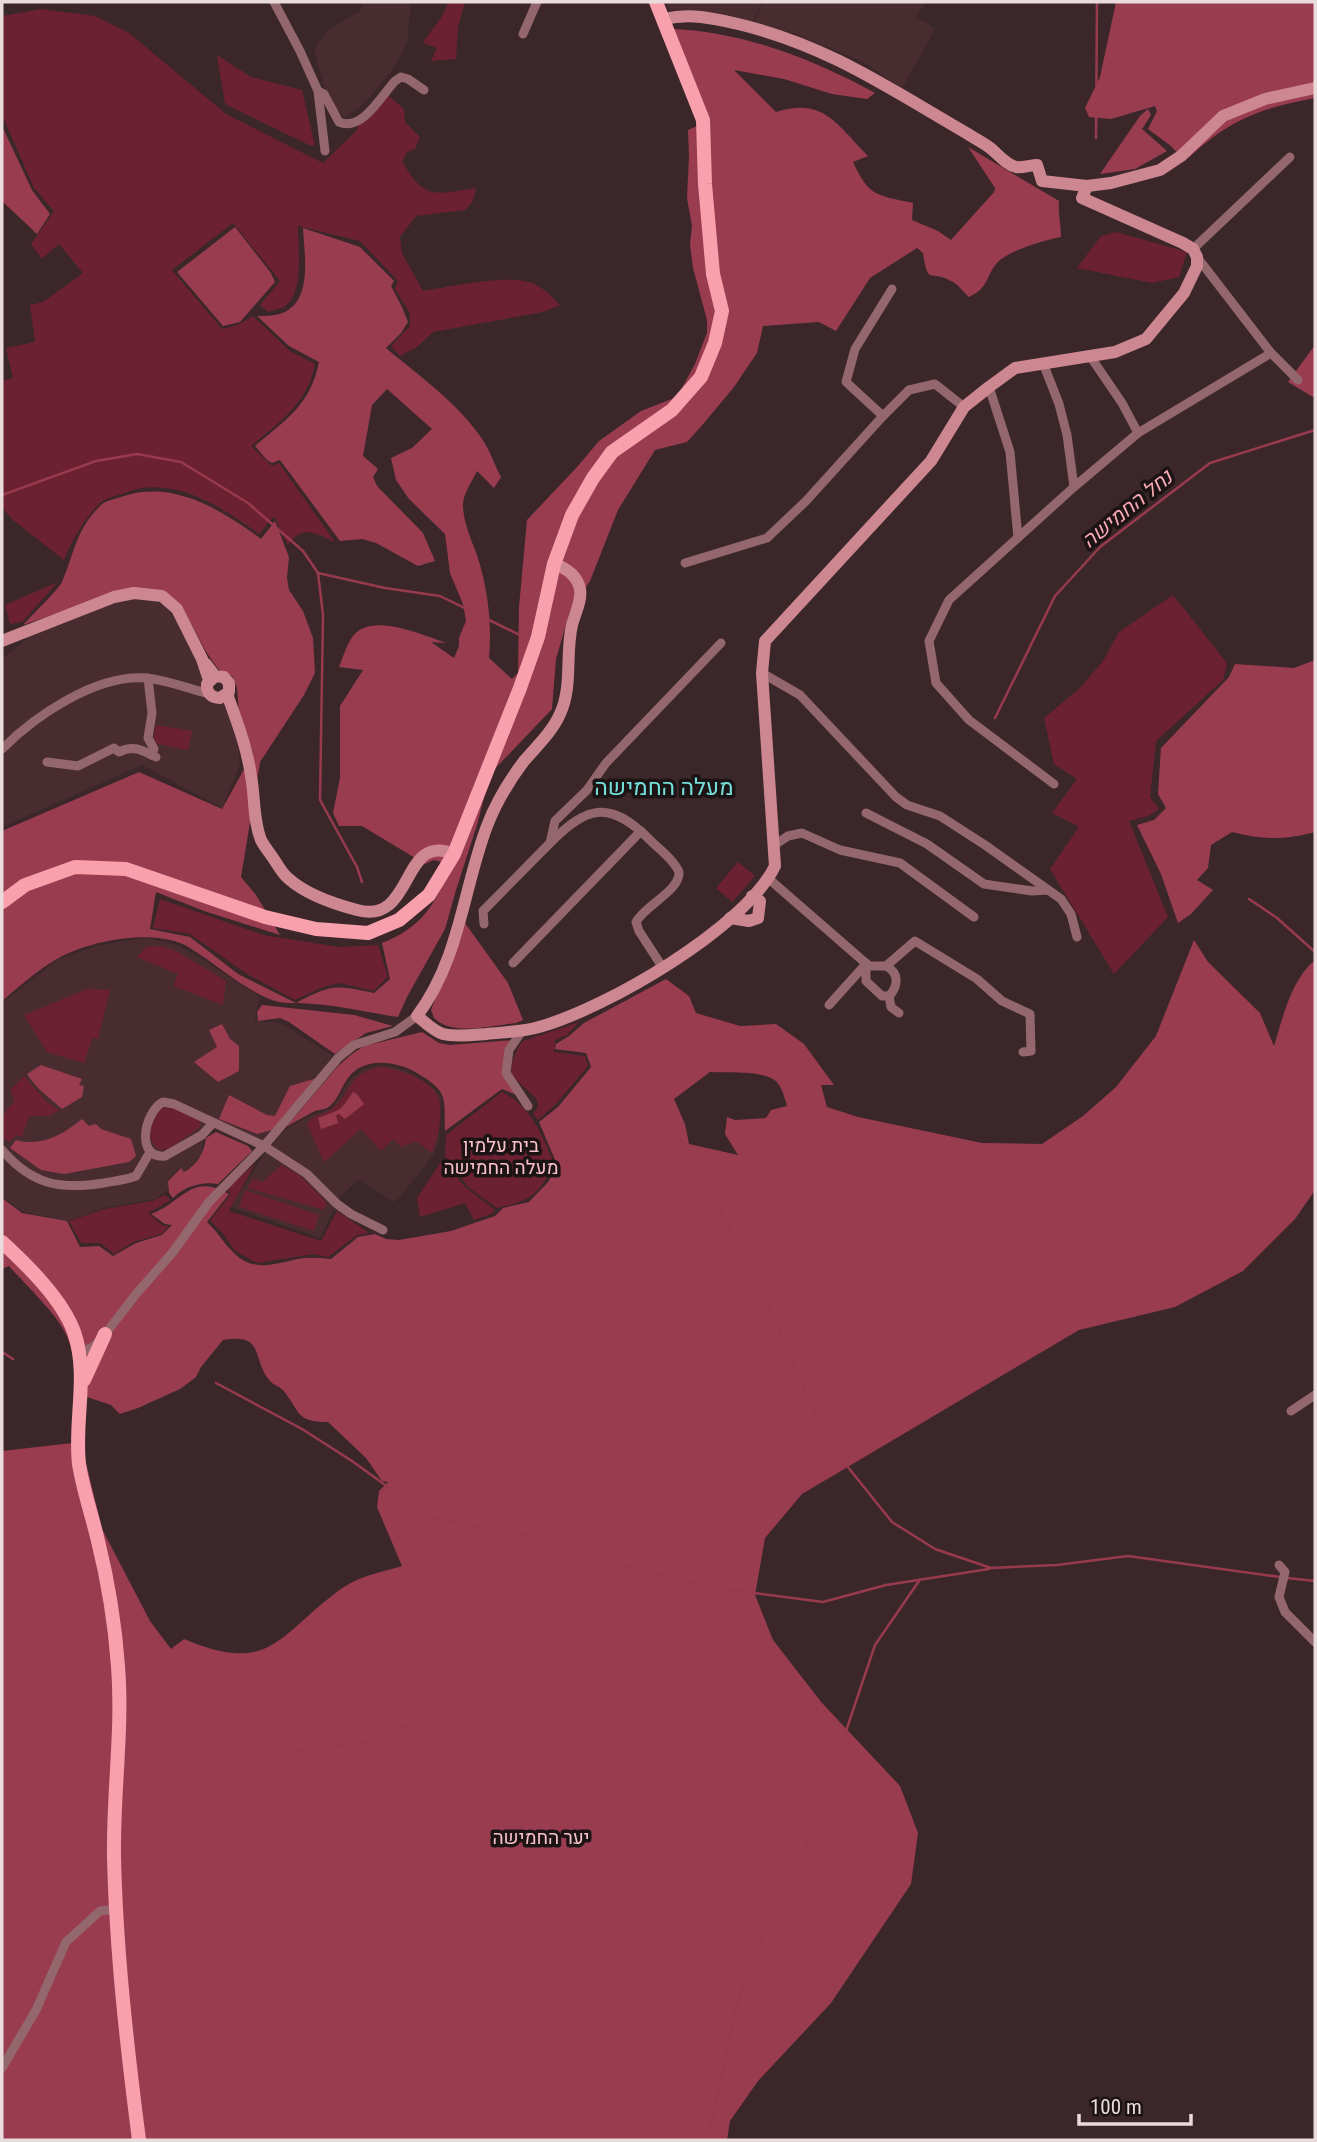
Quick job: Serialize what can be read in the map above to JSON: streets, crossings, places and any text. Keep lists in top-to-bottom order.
{
  "districts": ["מעלה החמישה"],
  "water": ["נחל החמישה"],
  "parks": ["בית עלמין מעלה החמישה", "יער החמישה"],
  "scale_bar": "100 m"
}
